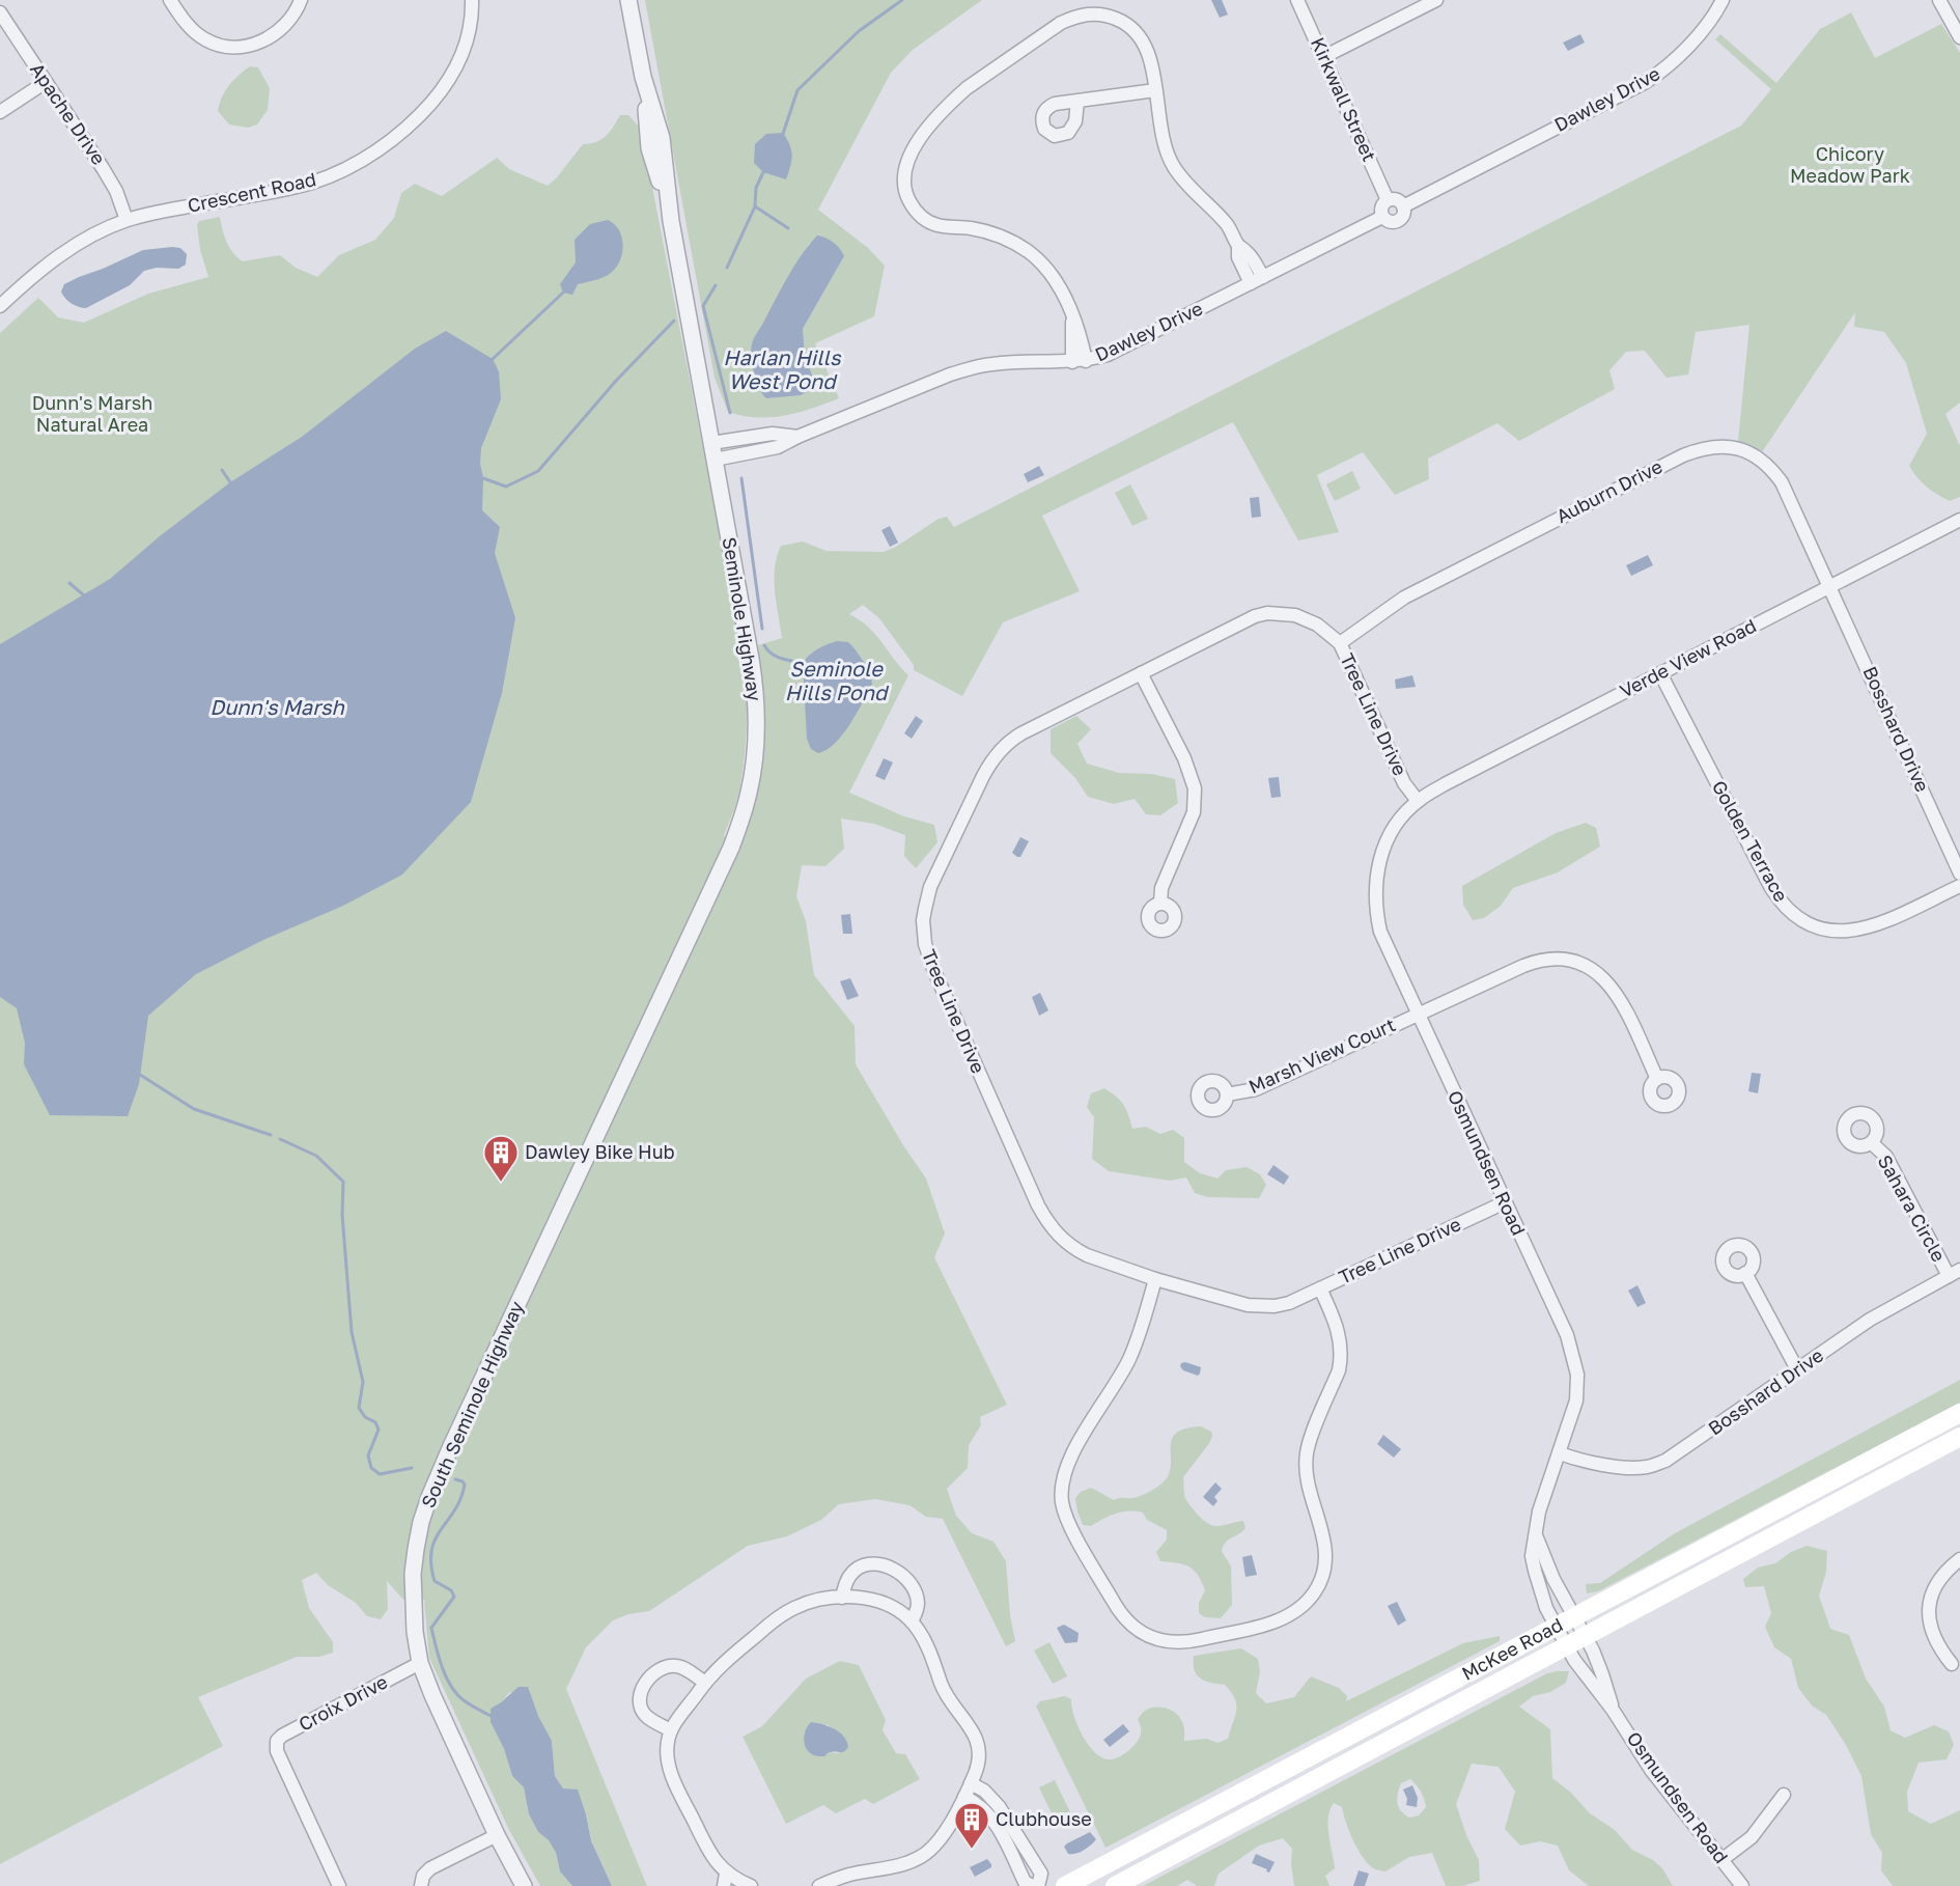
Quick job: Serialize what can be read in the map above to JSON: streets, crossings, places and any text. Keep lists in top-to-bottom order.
{
  "streets": {
    "main road": ["McKee Road"],
    "street": [
      "Kirkwall Street",
      "Dawley Drive",
      "Apache Drive",
      "Crescent Road",
      "Auburn Drive",
      "Seminole Highway",
      "Verde View Road",
      "Tree Line Drive",
      "Bosshard Drive",
      "Golden Terrace",
      "Marsh View Court",
      "Osmundsen Road",
      "Sahara Circle",
      "South Seminole Highway",
      "Croix Drive"
    ]
  },
  "crossings": [
    ["Kirkwall Street", "Dawley Drive"],
    ["Dawley Drive", "Seminole Highway"],
    ["Apache Drive", "Crescent Road"],
    ["Auburn Drive", "Verde View Road"],
    ["Auburn Drive", "Tree Line Drive"],
    ["Auburn Drive", "Bosshard Drive"],
    ["Seminole Highway", "South Seminole Highway"],
    ["Verde View Road", "Tree Line Drive"],
    ["Verde View Road", "Bosshard Drive"],
    ["Verde View Road", "Golden Terrace"],
    ["Verde View Road", "Osmundsen Road"],
    ["Tree Line Drive", "Osmundsen Road"],
    ["Bosshard Drive", "Osmundsen Road"],
    ["Bosshard Drive", "Sahara Circle"],
    ["Marsh View Court", "Osmundsen Road"],
    ["Osmundsen Road", "McKee Road"],
    ["South Seminole Highway", "Croix Drive"]
  ],
  "water": ["Harlan Hills West Pond", "Seminole Hills Pond", "Dunn's Marsh"],
  "parks": ["Chicory Meadow Park", "Dunn's Marsh Natural Area"],
  "places": {
    "building": ["Dawley Bike Hub", "Clubhouse"]
  }
}
